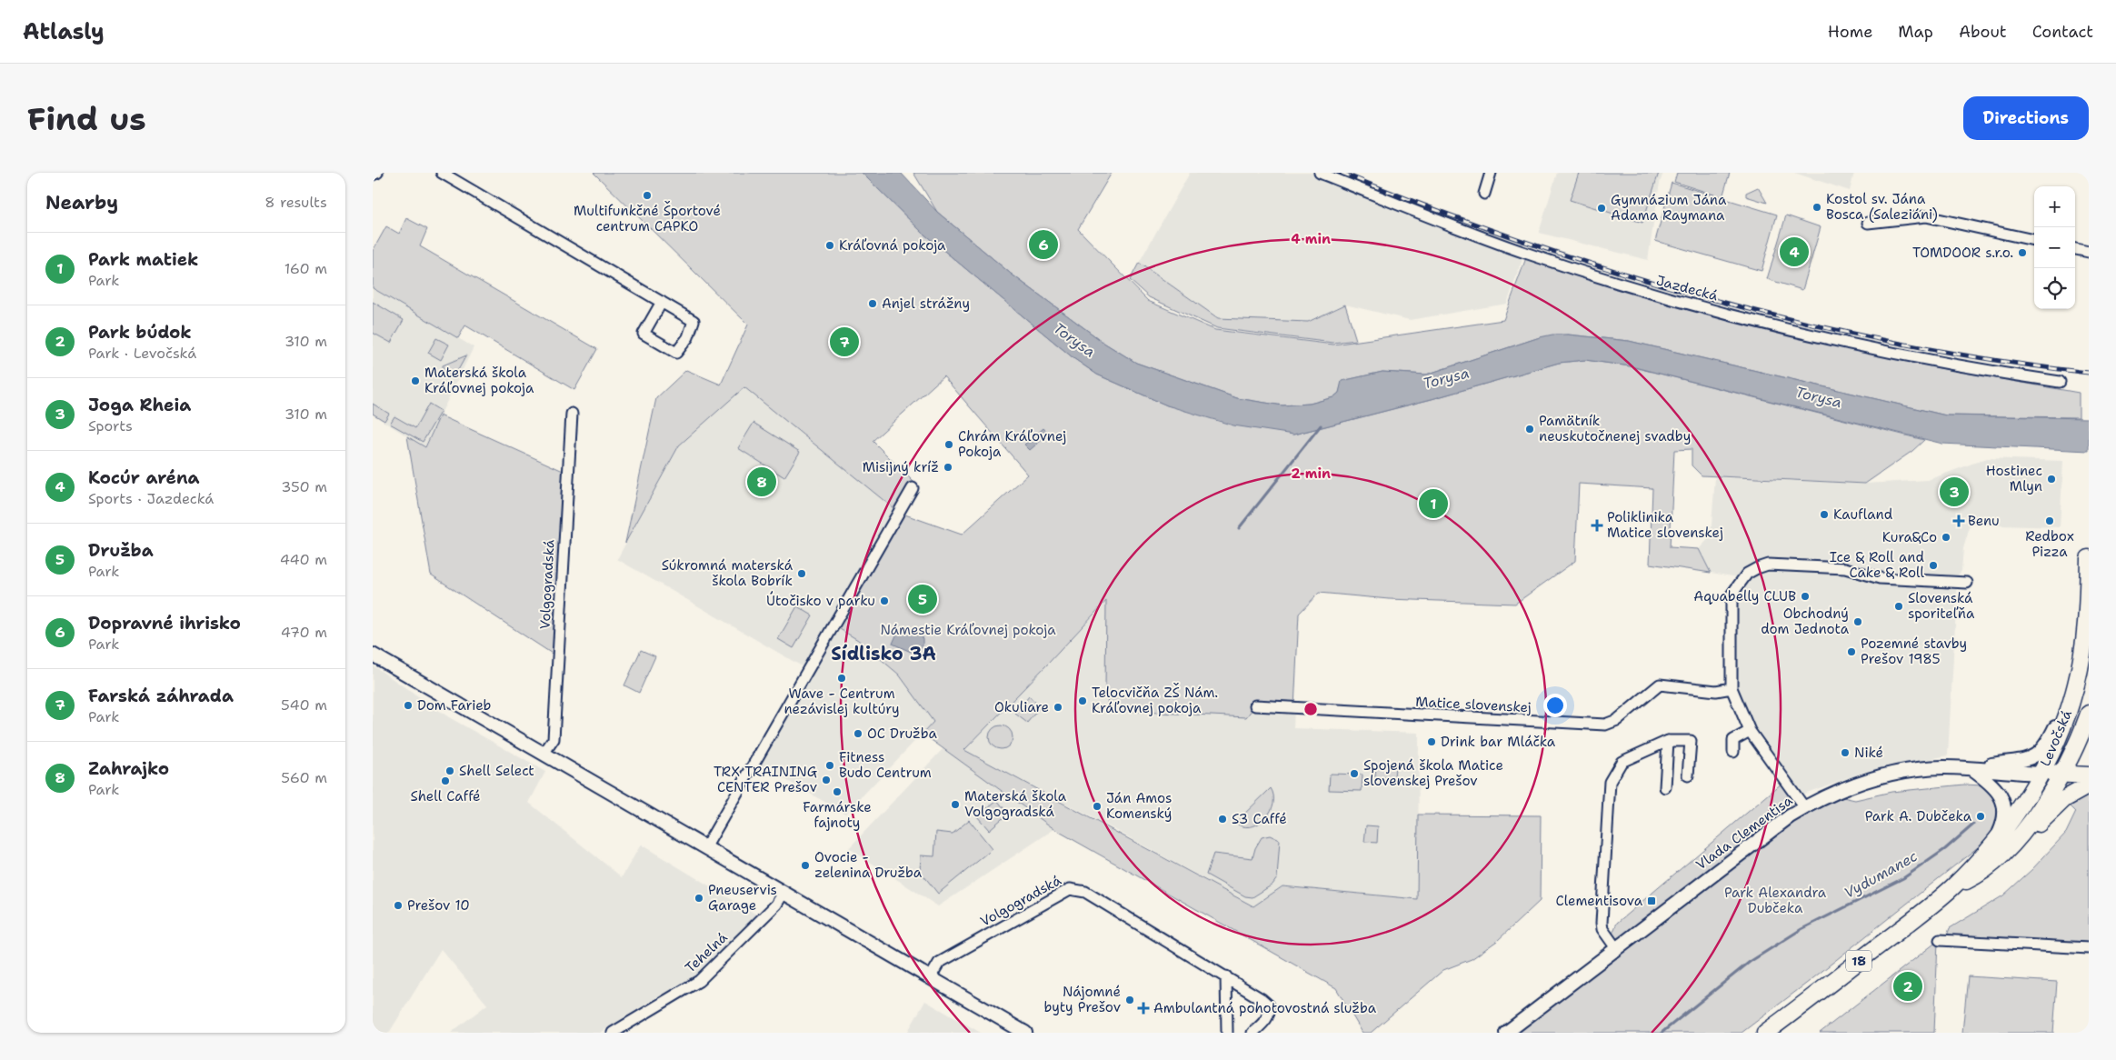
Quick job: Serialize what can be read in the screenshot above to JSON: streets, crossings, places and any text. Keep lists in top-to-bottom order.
{
  "streets": {
    "main road": ["Levočská", "18"],
    "street": [
      "Jazdecká",
      "Volgogradská",
      "Matice slovenskej",
      "Vlada Clementisa",
      "Tehelná"
    ]
  },
  "crossings": [
    ["Levočská", "Vlada Clementisa"]
  ],
  "districts": ["Sídlisko 3A"],
  "water": ["Torysa", "Vydumanec"],
  "parks": ["Námestie Kráľovnej pokoja", "Park Alexandra Dubčeka"],
  "places": {
    "other": [
      "Multifunkčné Športové centrum CAPKO",
      "Kostol sv. Jána Bosca (Saleziáni)",
      "Gymnázium Jána Adama Raymana",
      "Kráľovná pokoja",
      "TOMDOOR s.r.o.",
      "Anjel strážny",
      "Materská škola Kráľovnej pokoja",
      "Pamätník neuskutočnenej svadby",
      "Chrám Kráľovnej Pokoja",
      "Misijný kríž",
      "Hostinec Mlyn",
      "Kaufland",
      "Redbox Pizza",
      "Kura&Co",
      "Ice & Roll and Cake & Roll",
      "Súkromná materská škola Bobrík",
      "Aquabelly CLUB",
      "Útočisko v parku",
      "Slovenská sporiteľňa",
      "Obchodný dom Jednota",
      "Pozemné stavby Prešov 1985",
      "Wave - Centrum nezávislej kultúry",
      "Telocvičňa ZŠ Nám. Kráľovnej pokoja",
      "Dom Farieb",
      "Okuliare",
      "OC Družba",
      "Drink bar Mláčka",
      "Niké",
      "Fitness Budo Centrum",
      "Shell Select",
      "Spojená škola Matice slovenskej Prešov",
      "TRX TRAINING CENTER Prešov",
      "Shell Caffé",
      "Farmárske fajnoty",
      "Materská škola Volgogradská",
      "Ján Amos Komenský",
      "Park A. Dubčeka",
      "S3 Caffé",
      "Ovocie - zelenina Družba",
      "Pneuservis Garage",
      "Prešov 10",
      "Nájomné byty Prešov"
    ],
    "health": ["Benu", "Poliklinika Matice slovenskej", "Ambulantná pohotovostná služba"],
    "transit": ["Clementisova"]
  },
  "page": {
    "header": "Atlasly",
    "nav": [
      "Home",
      "Map",
      "About",
      "Contact"
    ],
    "buttons": "Directions",
    "title": "Find us",
    "heading": ["Nearby", "8 results"],
    "map_buttons": ["+", "−"],
    "pins": [
      "6",
      "4",
      "7",
      "8",
      "3",
      "1",
      "5",
      "2"
    ],
    "list": [
      {
        "mark": "1",
        "name": "Park matiek",
        "note": "Park",
        "value": "160 m"
      },
      {
        "mark": "2",
        "name": "Park búdok",
        "note": "Park · Levočská",
        "value": "310 m"
      },
      {
        "mark": "3",
        "name": "Joga Rheia",
        "note": "Sports",
        "value": "310 m"
      },
      {
        "mark": "4",
        "name": "Kocúr aréna",
        "note": "Sports · Jazdecká",
        "value": "350 m"
      },
      {
        "mark": "5",
        "name": "Družba",
        "note": "Park",
        "value": "440 m"
      },
      {
        "mark": "6",
        "name": "Dopravné ihrisko",
        "note": "Park",
        "value": "470 m"
      },
      {
        "mark": "7",
        "name": "Farská záhrada",
        "note": "Park",
        "value": "540 m"
      },
      {
        "mark": "8",
        "name": "Zahrajko",
        "note": "Park",
        "value": "560 m"
      }
    ]
  },
  "rings": ["4 min", "2 min"]
}
